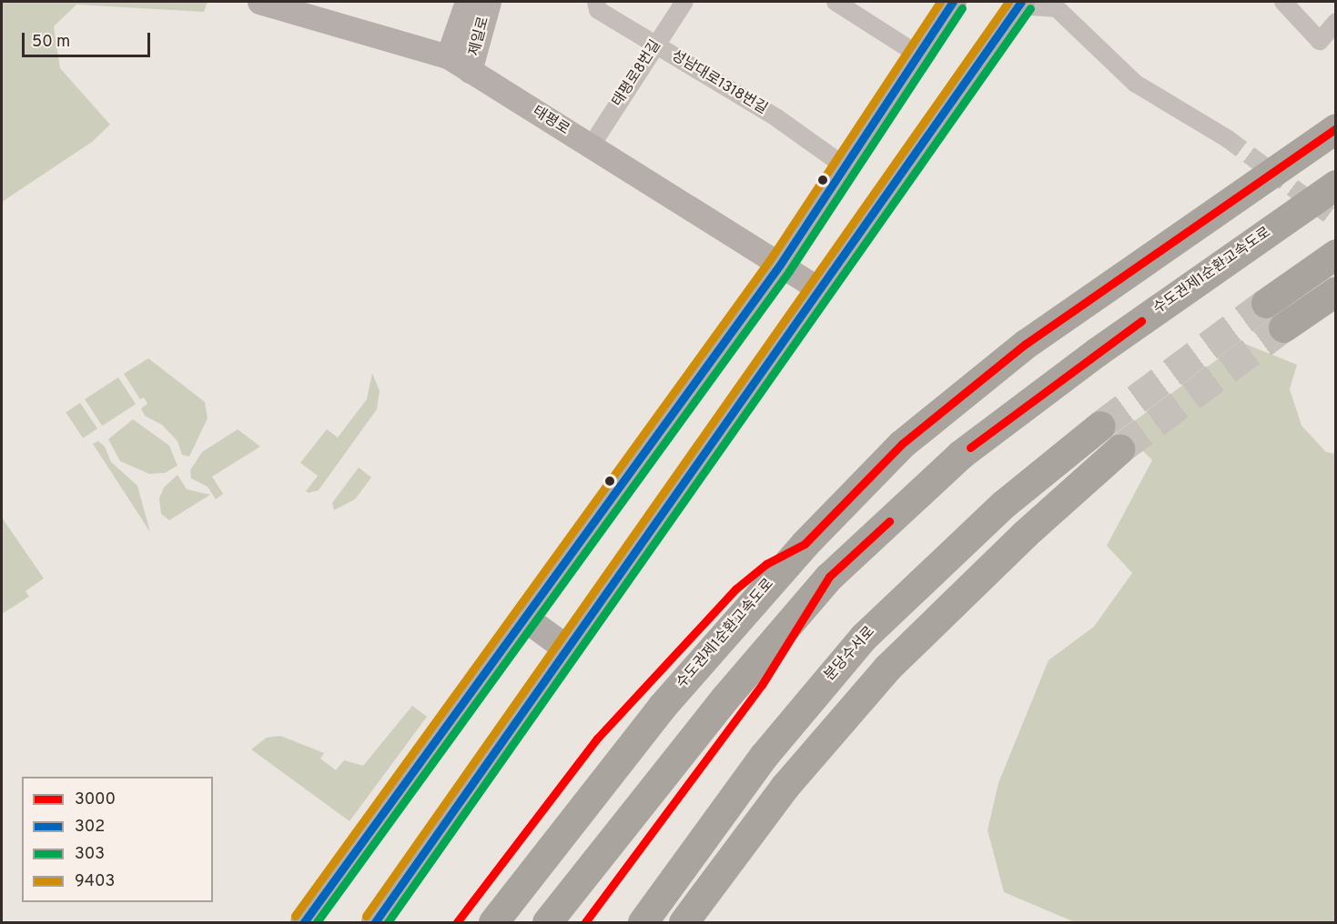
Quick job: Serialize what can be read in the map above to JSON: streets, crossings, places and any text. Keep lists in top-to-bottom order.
{
  "streets": {
    "highway": ["수도권제1순환고속도로", "분당수서로"],
    "main road": ["제일로", "태평로"],
    "street": ["태평로8번길", "성남대로1318번길"]
  },
  "crossings": [
    ["제일로", "태평로"],
    ["태평로8번길", "성남대로1318번길"],
    ["태평로8번길", "태평로"]
  ],
  "lines": [
    "transit line 302",
    "transit line 9403",
    "transit line 303",
    "transit line 3000"
  ],
  "legend": [
    "3000",
    "302",
    "303",
    "9403"
  ],
  "scale_bar": "50 m"
}
